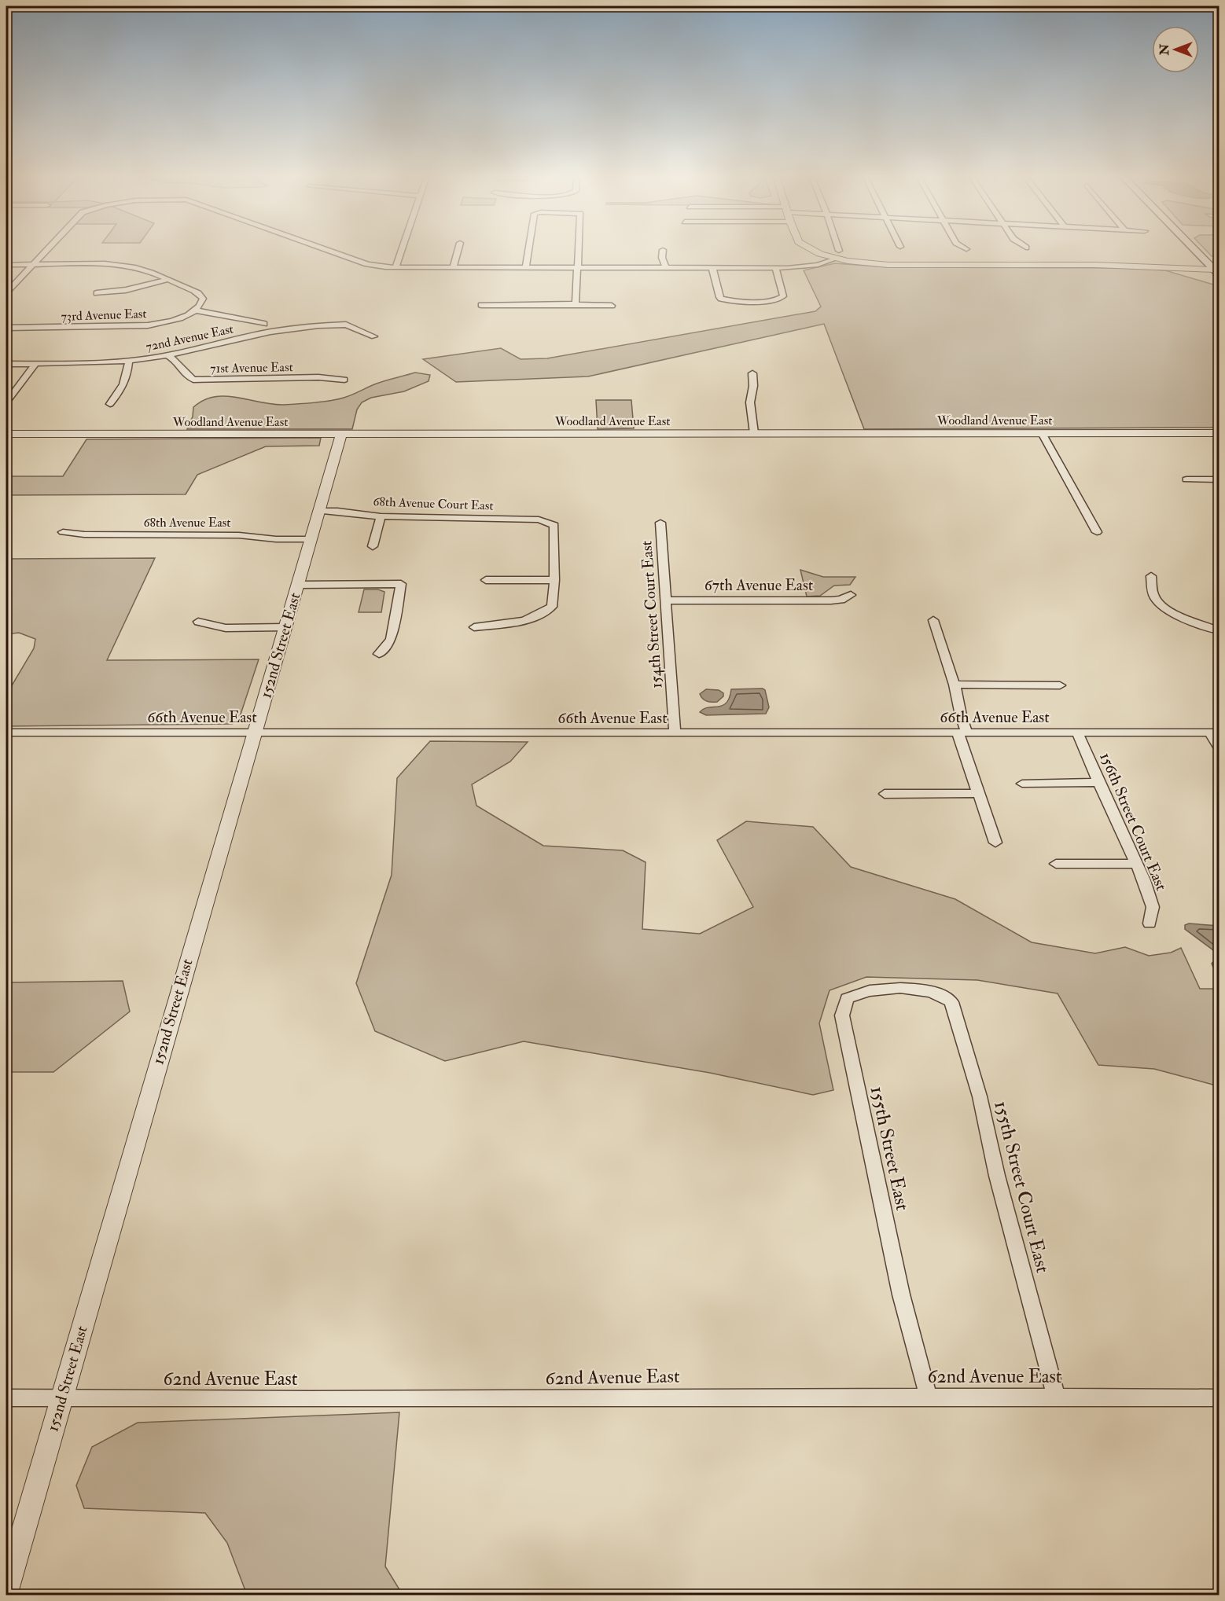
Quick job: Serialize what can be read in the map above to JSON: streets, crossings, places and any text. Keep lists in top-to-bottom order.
{
  "streets": {
    "street": [
      "73rd Avenue East",
      "72nd Avenue East",
      "71st Avenue East",
      "Woodland Avenue East",
      "68th Avenue Court East",
      "68th Avenue East",
      "67th Avenue East",
      "154th Street Court East",
      "152nd Street East",
      "66th Avenue East",
      "156th Street Court East",
      "155th Street East",
      "155th Street Court East",
      "62nd Avenue East"
    ]
  },
  "crossings": [
    ["72nd Avenue East", "71st Avenue East"],
    ["Woodland Avenue East", "152nd Street East"],
    ["68th Avenue Court East", "152nd Street East"],
    ["68th Avenue East", "152nd Street East"],
    ["67th Avenue East", "154th Street Court East"],
    ["154th Street Court East", "66th Avenue East"],
    ["152nd Street East", "66th Avenue East"],
    ["152nd Street East", "62nd Avenue East"],
    ["66th Avenue East", "156th Street Court East"],
    ["155th Street East", "155th Street Court East"],
    ["155th Street East", "62nd Avenue East"],
    ["155th Street Court East", "62nd Avenue East"]
  ],
  "north": "left"
}
